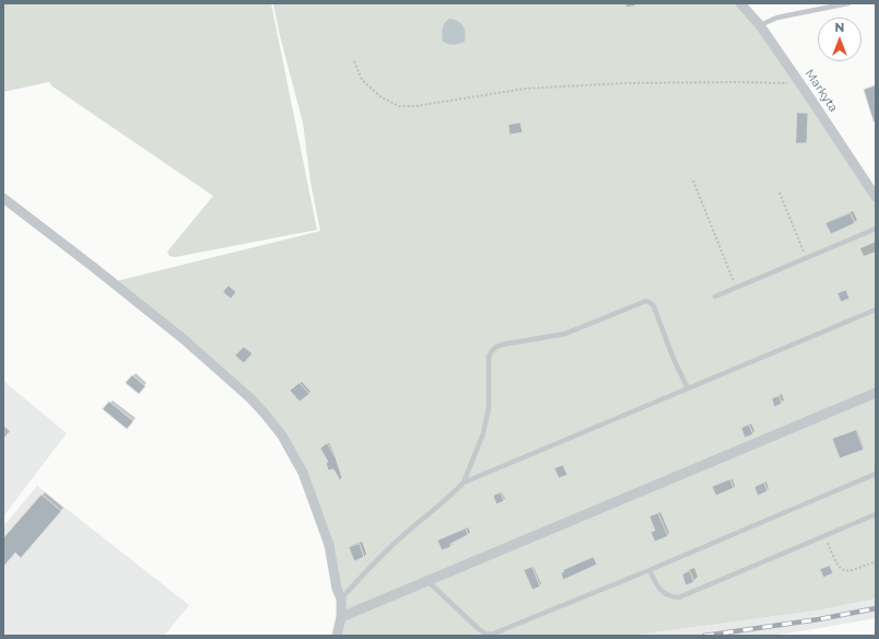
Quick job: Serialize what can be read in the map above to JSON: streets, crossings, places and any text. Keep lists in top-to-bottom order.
{
  "streets": {
    "street": ["Markyta"]
  },
  "north": "top"
}
